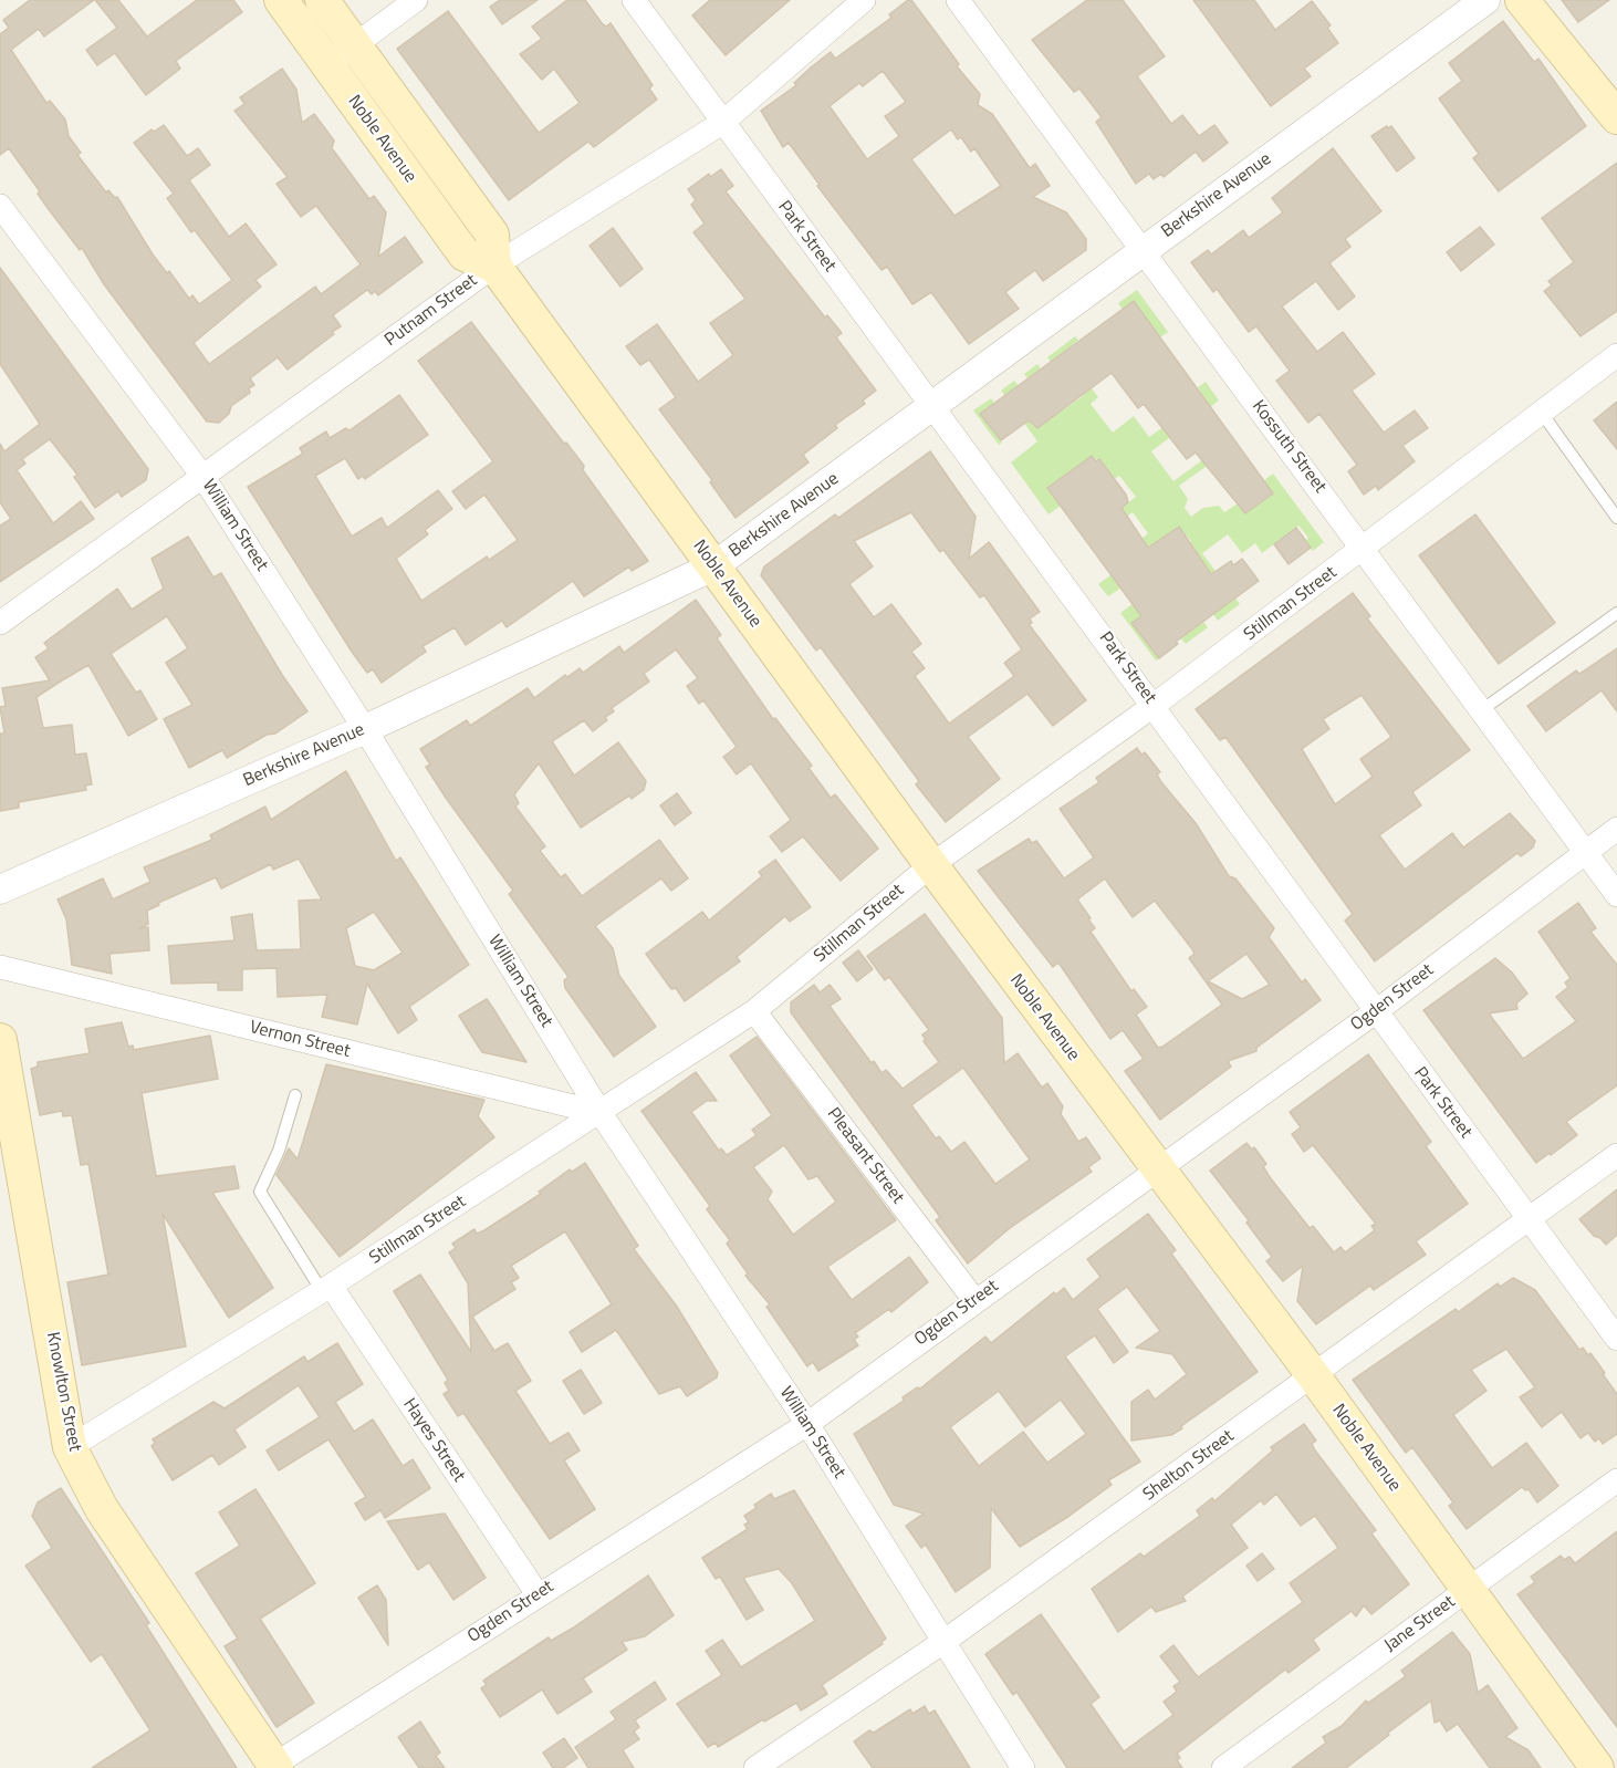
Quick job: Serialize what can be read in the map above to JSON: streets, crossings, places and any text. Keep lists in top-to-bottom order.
{
  "streets": {
    "main road": ["Noble Avenue", "Knowlton Street"],
    "street": [
      "Berkshire Avenue",
      "Park Street",
      "Putnam Street",
      "Kossuth Street",
      "William Street",
      "Stillman Street",
      "Ogden Street",
      "Vernon Street",
      "Pleasant Street",
      "Hayes Street",
      "Shelton Street",
      "Jane Street"
    ]
  },
  "crossings": [
    ["Noble Avenue", "Berkshire Avenue"],
    ["Noble Avenue", "Putnam Street"],
    ["Noble Avenue", "Stillman Street"],
    ["Noble Avenue", "Ogden Street"],
    ["Noble Avenue", "Shelton Street"],
    ["Noble Avenue", "Jane Street"],
    ["Berkshire Avenue", "Park Street"],
    ["Berkshire Avenue", "Kossuth Street"],
    ["Berkshire Avenue", "William Street"],
    ["Park Street", "Putnam Street"],
    ["Park Street", "Stillman Street"],
    ["Park Street", "Ogden Street"],
    ["Park Street", "Shelton Street"],
    ["Putnam Street", "William Street"],
    ["Kossuth Street", "Stillman Street"],
    ["Kossuth Street", "Ogden Street"],
    ["William Street", "Stillman Street"],
    ["William Street", "Ogden Street"],
    ["William Street", "Vernon Street"],
    ["William Street", "Shelton Street"],
    ["Stillman Street", "Vernon Street"],
    ["Stillman Street", "Pleasant Street"],
    ["Stillman Street", "Knowlton Street"],
    ["Stillman Street", "Hayes Street"],
    ["Ogden Street", "Pleasant Street"],
    ["Ogden Street", "Knowlton Street"],
    ["Ogden Street", "Hayes Street"]
  ]
}
